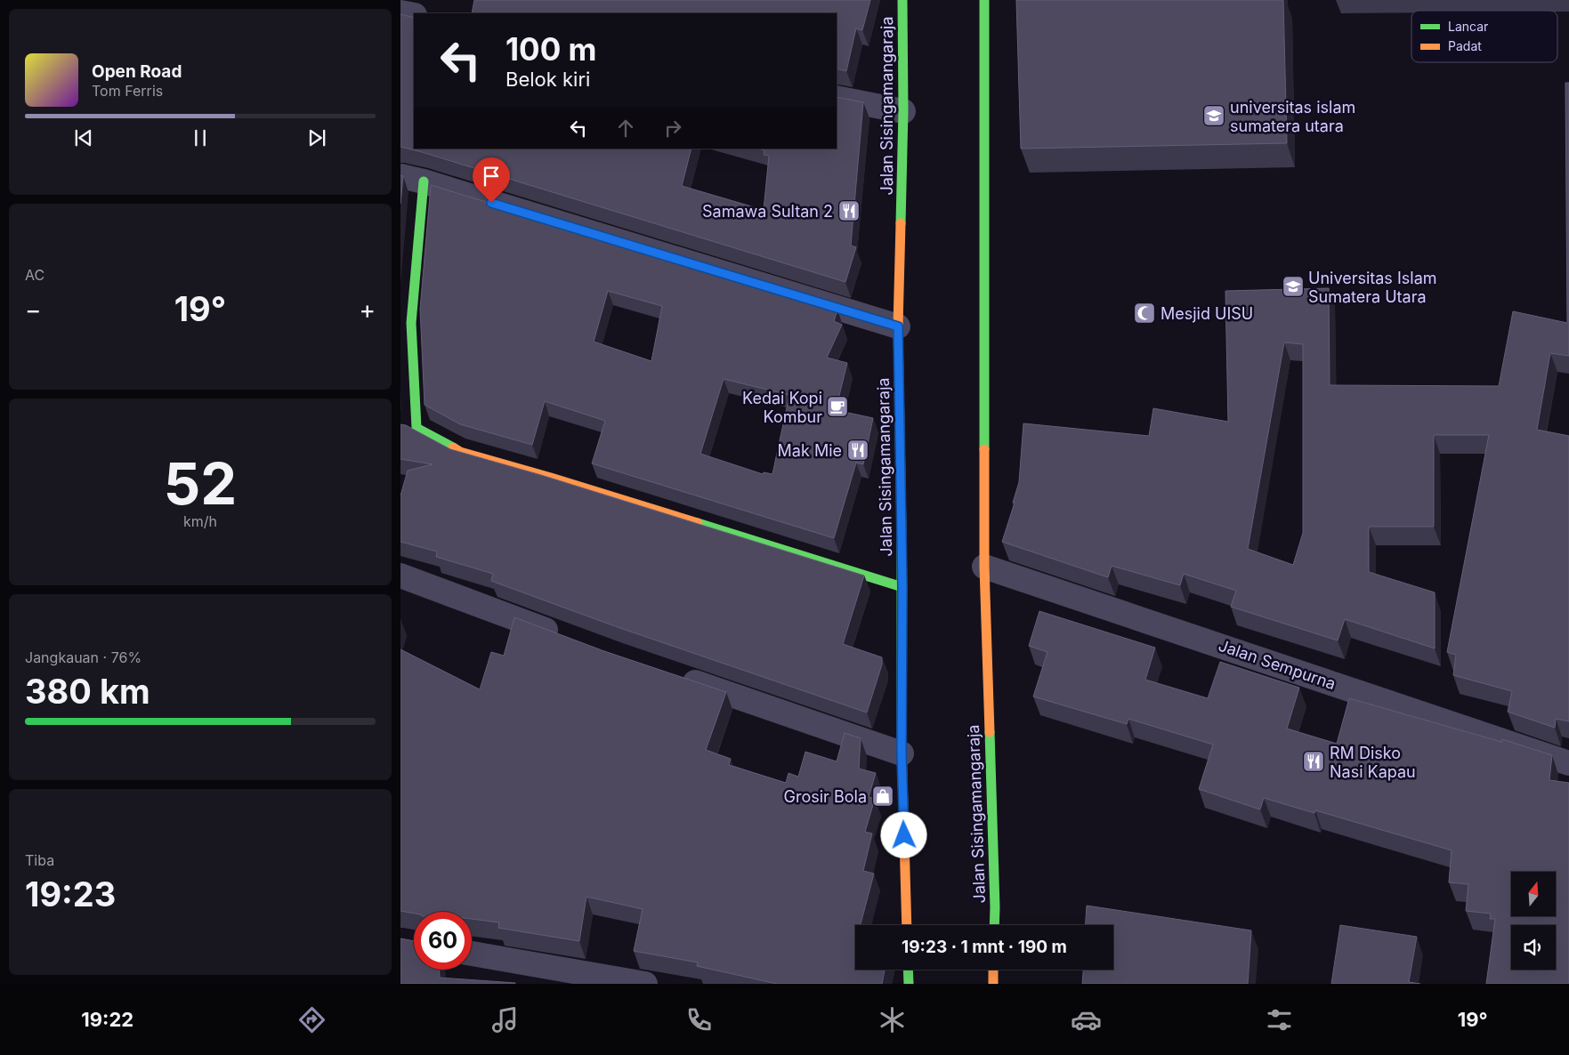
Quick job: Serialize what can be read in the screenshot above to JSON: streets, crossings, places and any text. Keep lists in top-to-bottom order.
{
  "streets": {
    "main road": ["Jalan Sisingamangaraja"],
    "street": ["Jalan Sempurna"]
  },
  "crossings": [
    ["Jalan Sisingamangaraja", "Jalan Sempurna"]
  ],
  "places": {
    "school or university": ["universitas islam sumatera utara", "Universitas Islam Sumatera Utara"],
    "restaurant": ["Samawa Sultan 2", "Mak Mie", "RM Disko Nasi Kapau"],
    "mosque": ["Mesjid UISU"],
    "cafe": ["Kedai Kopi Kombur"],
    "shop": ["Grosir Bola"]
  },
  "legend": ["Lancar", "Padat"],
  "north": "top",
  "page": {
    "turn": ["100 m", "Belok kiri"],
    "song": ["Open Road", "Tom Ferris"],
    "tile": [
      "AC",
      ["52", "km/h"],
      ["Jangkauan · 76%", "380 km"],
      ["Tiba", "19:23"]
    ],
    "heat": ["−", "19°", "+"],
    "limit": "60",
    "trip": "19:23 · 1 mnt · 190 m",
    "tabs": ["19:22", "19°"]
  }
}
